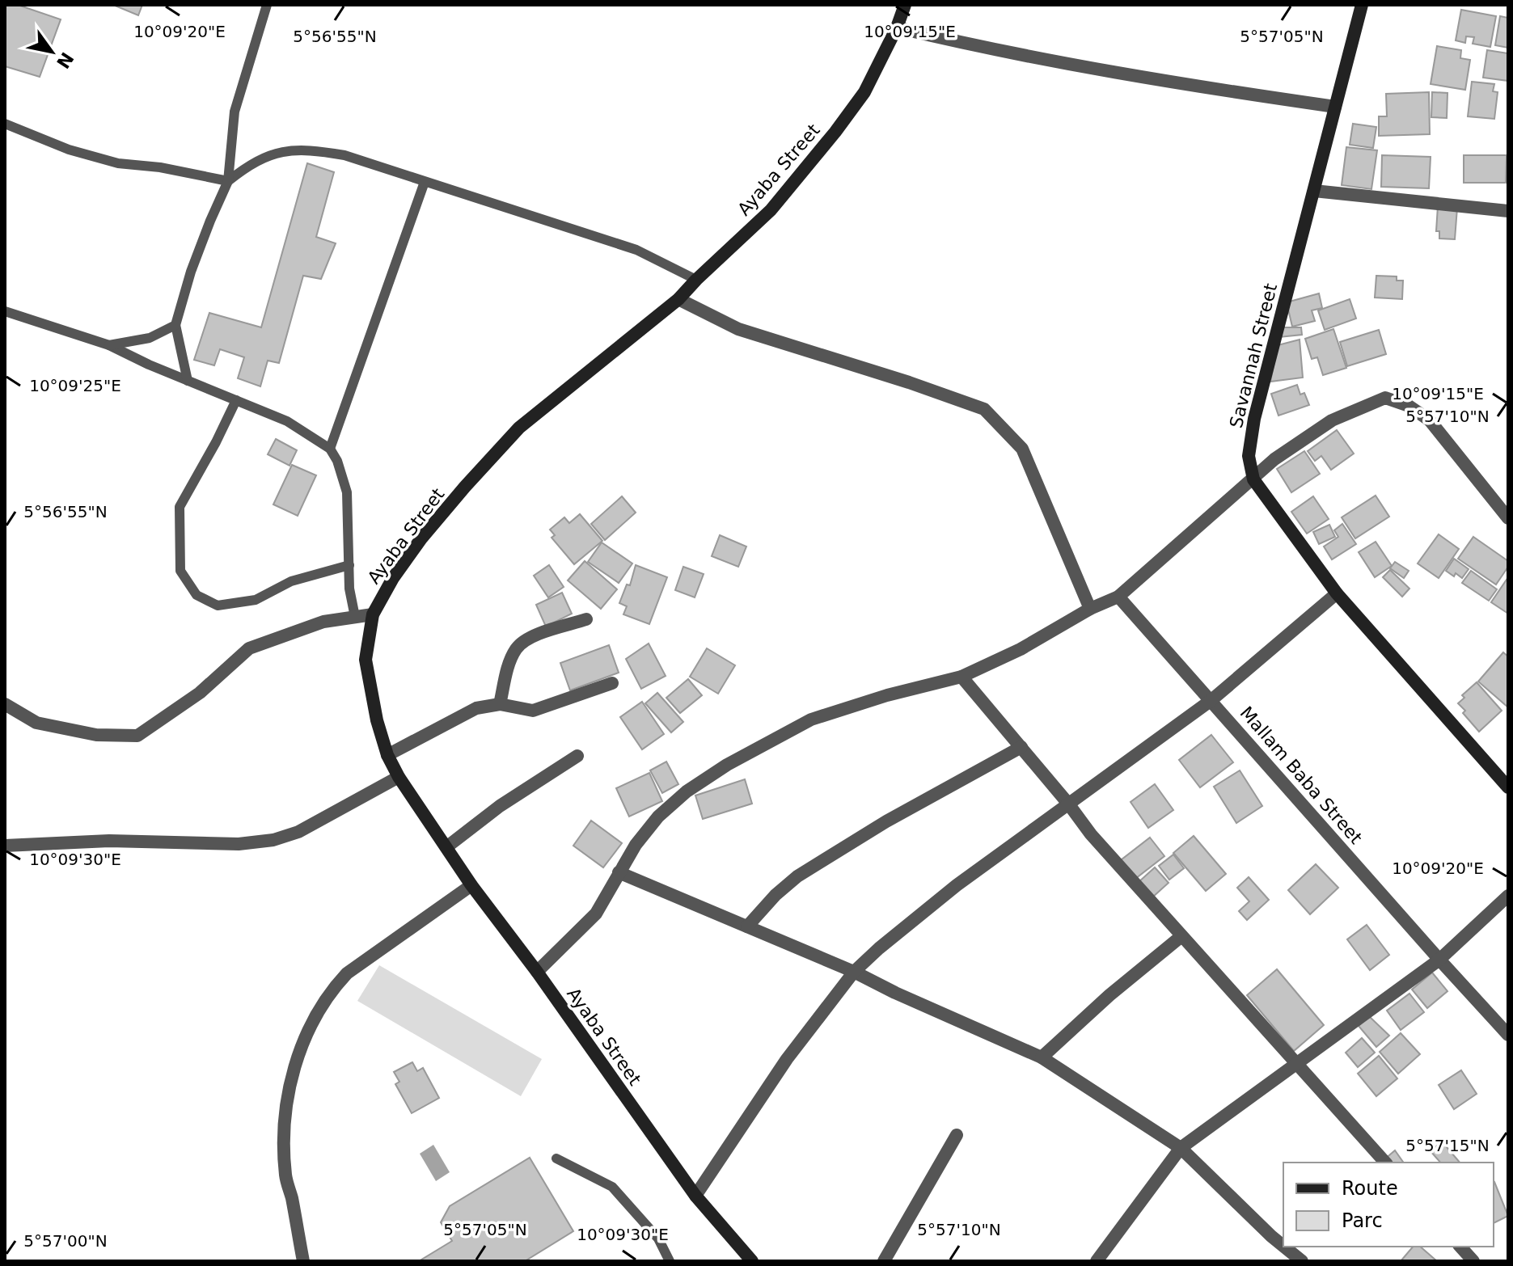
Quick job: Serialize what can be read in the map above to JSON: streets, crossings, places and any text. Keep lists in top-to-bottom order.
{
  "streets": {
    "main road": ["Ayaba Street", "Savannah Street"],
    "street": ["Mallam Baba Street"]
  },
  "legend": ["Route", "Parc"],
  "north": "bottom right",
  "coordinates": [
    "10°09'20\"E",
    "10°09'15\"E",
    "5°56'55\"N",
    "5°57'05\"N",
    "10°09'25\"E",
    "5°57'10\"N",
    "10°09'30\"E",
    "5°57'15\"N",
    "5°57'00\"N"
  ]
}
